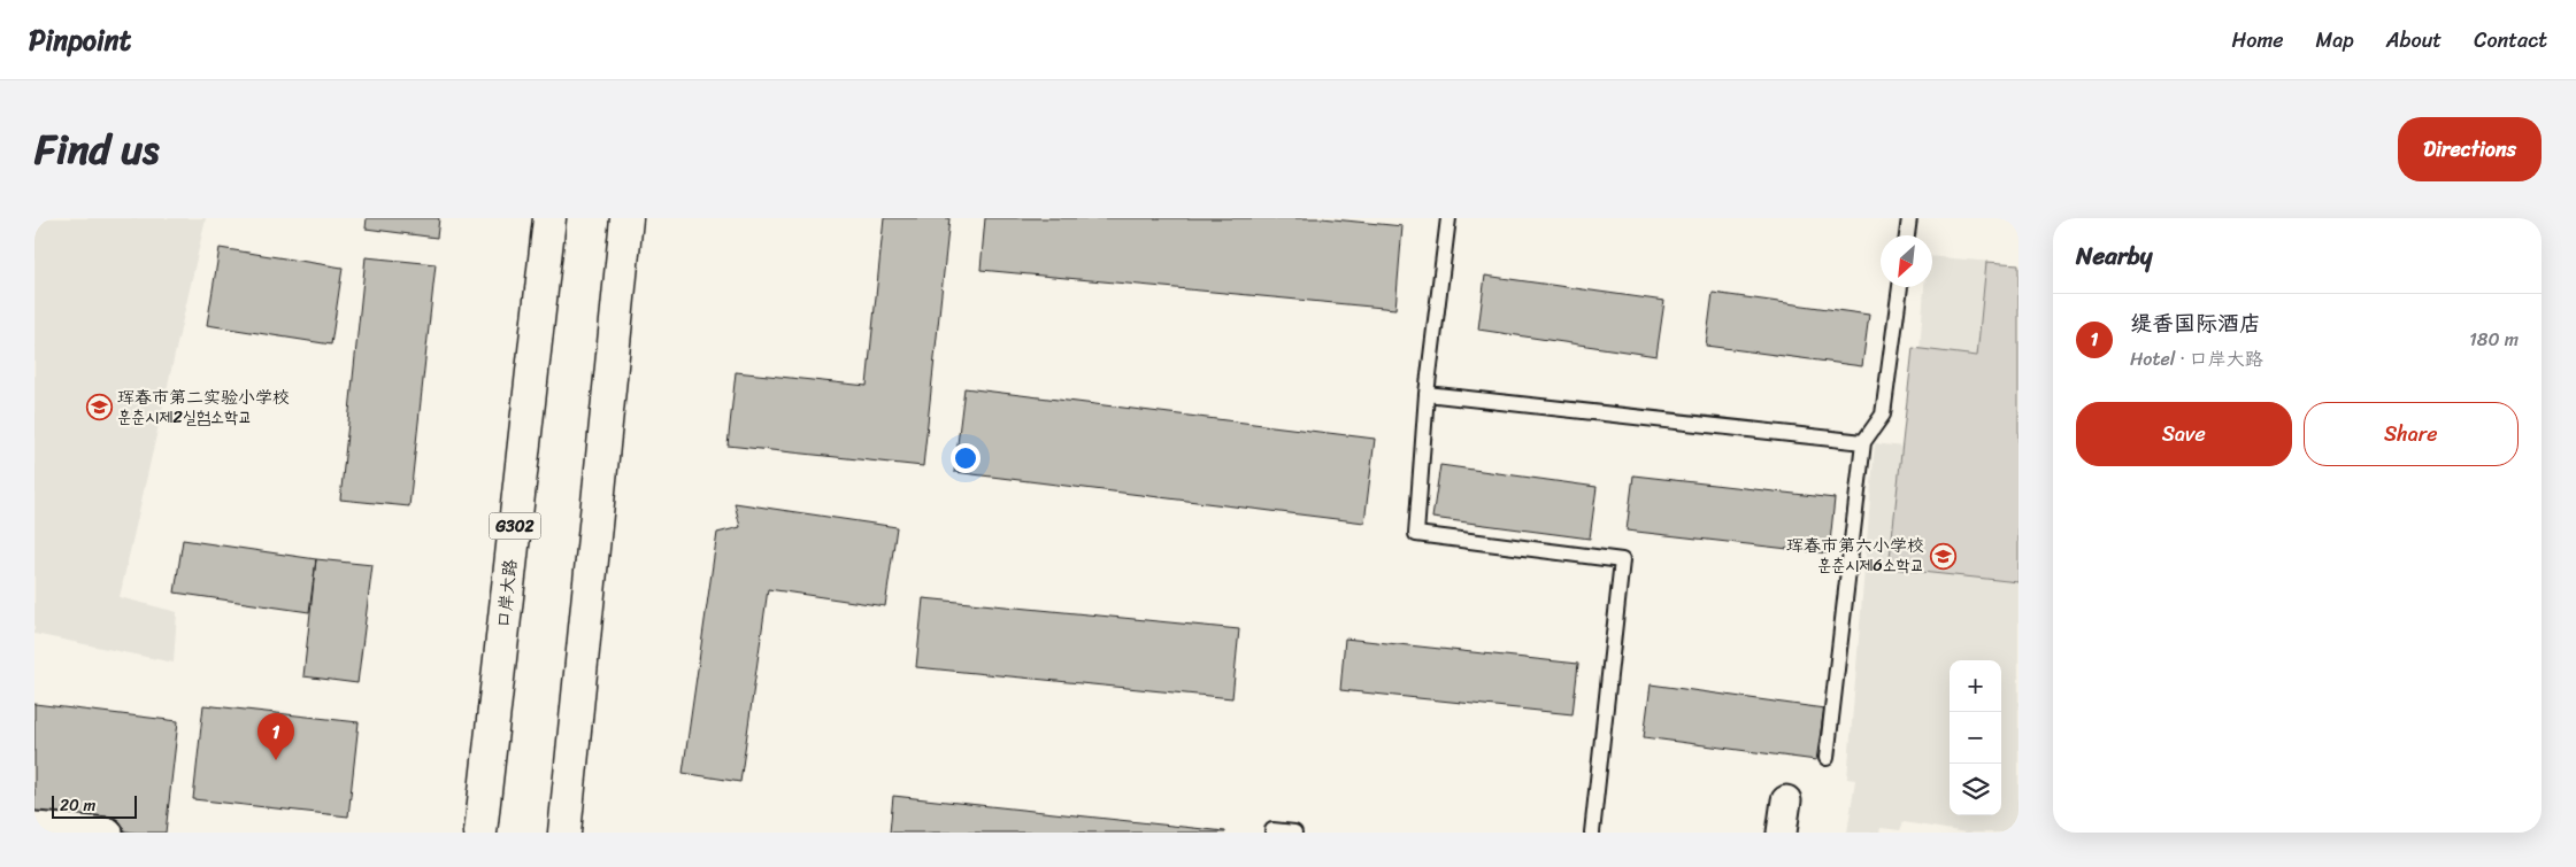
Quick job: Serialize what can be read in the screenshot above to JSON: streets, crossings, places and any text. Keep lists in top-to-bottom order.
{
  "streets": {
    "highway": ["G302", "口岸大路"]
  },
  "places": {
    "school or university": ["珲春市第二实验小学校 훈춘시제2실험소학교", "珲春市第六小学校 훈춘시제6소학교"]
  },
  "scale_bar": "20 m",
  "north": "bottom left",
  "page": {
    "header": "Pinpoint",
    "nav": [
      "Home",
      "Map",
      "About",
      "Contact"
    ],
    "title": "Find us",
    "buttons": [
      "Directions",
      ["Save", "Share"]
    ],
    "heading": "Nearby",
    "list": [
      {
        "mark": "1",
        "name": "缇香国际酒店",
        "note": "Hotel · 口岸大路",
        "value": "180 m"
      }
    ],
    "map_buttons": ["+", "−"],
    "pins": "1",
    "scale": "20 m"
  }
}
